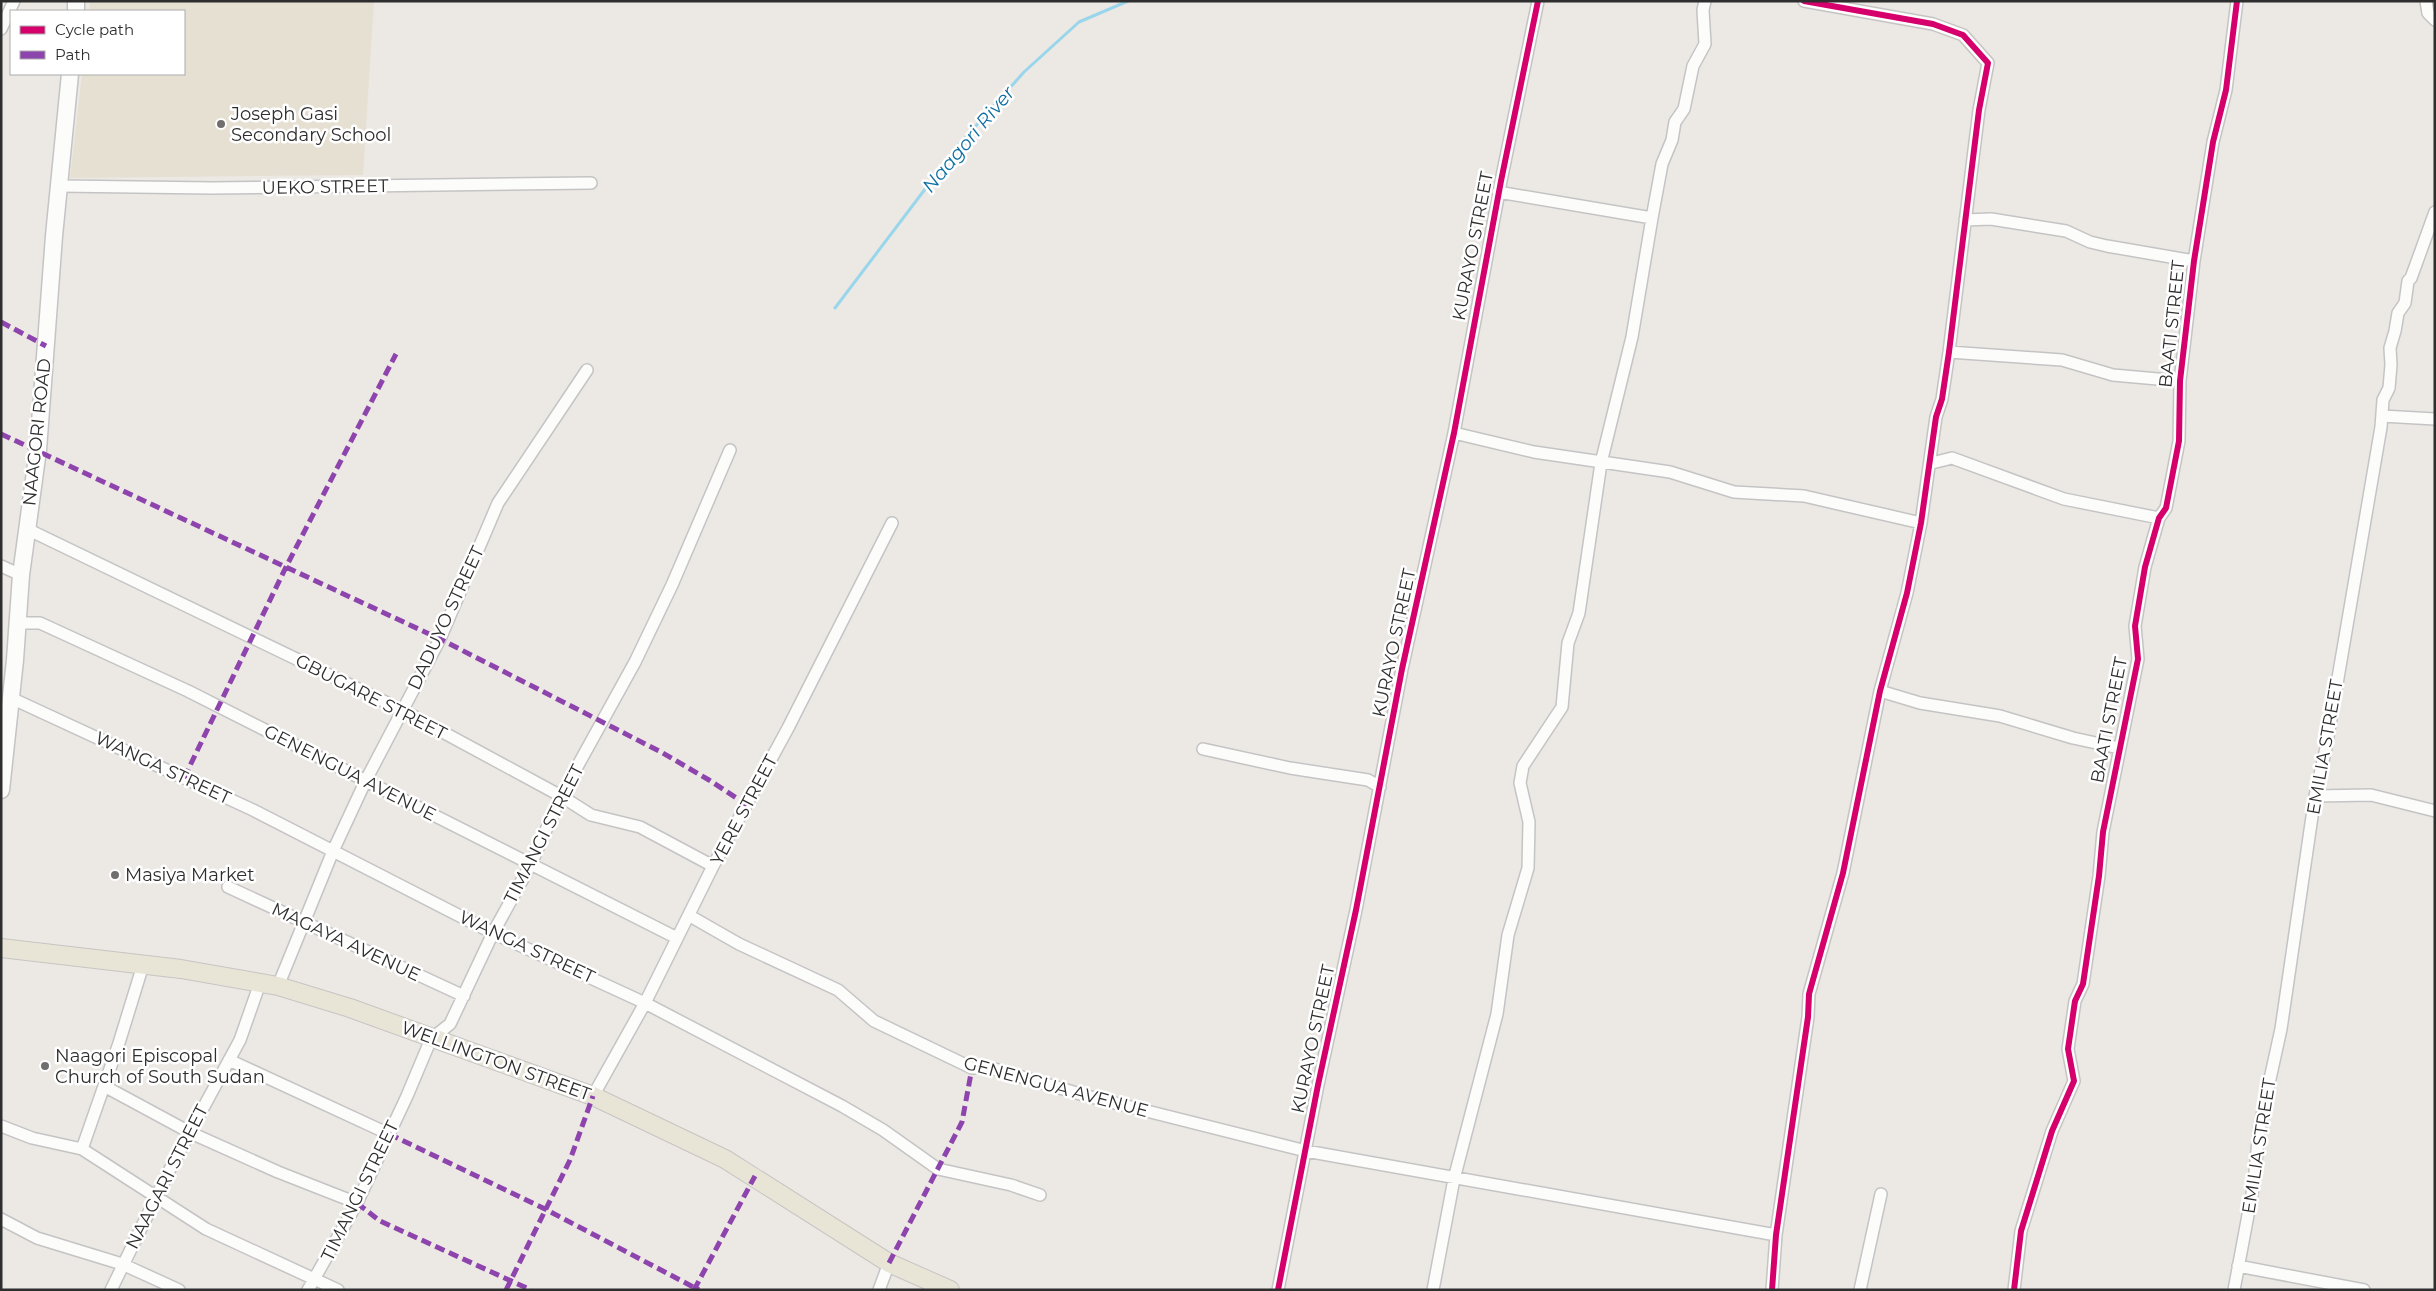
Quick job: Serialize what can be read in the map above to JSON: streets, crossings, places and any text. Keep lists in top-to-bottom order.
{
  "streets": {
    "main road": ["WELLINGTON STREET"],
    "street": [
      "UEKO STREET",
      "KURAYO STREET",
      "BAATI STREET",
      "NAAGORI ROAD",
      "DADUYO STREET",
      "GBUGARE STREET",
      "EMILIA STREET",
      "WANGA STREET",
      "GENENGUA AVENUE",
      "YERE STREET",
      "TIMANGI STREET",
      "MAGAYA AVENUE",
      "NAAGARI STREET"
    ]
  },
  "crossings": [
    ["UEKO STREET", "NAAGORI ROAD"],
    ["KURAYO STREET", "GENENGUA AVENUE"],
    ["NAAGORI ROAD", "GBUGARE STREET"],
    ["NAAGORI ROAD", "WANGA STREET"],
    ["NAAGORI ROAD", "GENENGUA AVENUE"],
    ["DADUYO STREET", "GBUGARE STREET"],
    ["DADUYO STREET", "WANGA STREET"],
    ["DADUYO STREET", "GENENGUA AVENUE"],
    ["DADUYO STREET", "MAGAYA AVENUE"],
    ["DADUYO STREET", "WELLINGTON STREET"],
    ["GBUGARE STREET", "YERE STREET"],
    ["GBUGARE STREET", "TIMANGI STREET"],
    ["WANGA STREET", "YERE STREET"],
    ["WANGA STREET", "TIMANGI STREET"],
    ["GENENGUA AVENUE", "YERE STREET"],
    ["GENENGUA AVENUE", "TIMANGI STREET"],
    ["YERE STREET", "WELLINGTON STREET"],
    ["TIMANGI STREET", "MAGAYA AVENUE"],
    ["TIMANGI STREET", "WELLINGTON STREET"],
    ["WELLINGTON STREET", "NAAGARI STREET"]
  ],
  "water": ["Naagori River"],
  "places": ["Joseph Gasi Secondary School", "Masiya Market", "Naagori Episcopal Church of South Sudan"],
  "legend": ["Cycle path", "Path"]
}
